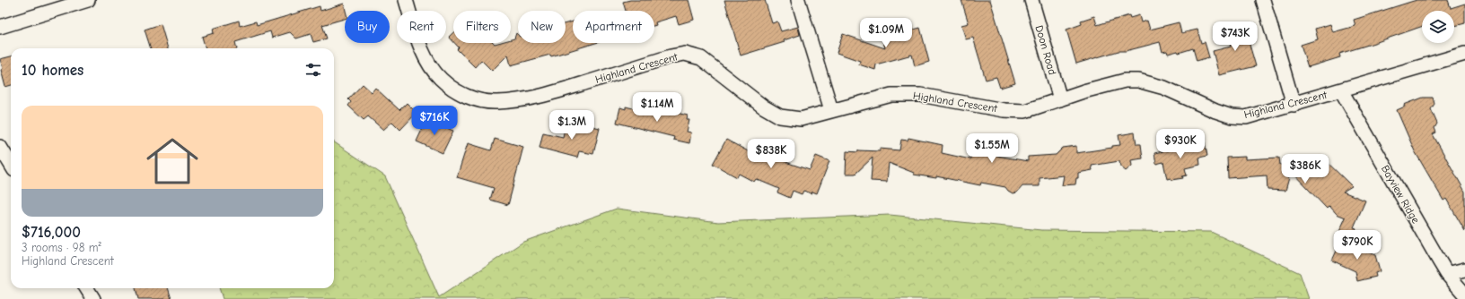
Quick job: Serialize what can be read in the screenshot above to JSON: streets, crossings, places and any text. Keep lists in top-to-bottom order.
{
  "streets": {
    "street": ["Doon Road", "Highland Crescent", "Bayview Ridge"]
  },
  "crossings": [
    ["Doon Road", "Highland Crescent"],
    ["Highland Crescent", "Bayview Ridge"]
  ],
  "page": {
    "chip": [
      "Buy",
      "Rent",
      "Filters",
      "New",
      "Apartment"
    ],
    "price": [
      "$1.09M",
      "$743K",
      "$1.14M",
      "$716K",
      "$1.3M",
      "$930K",
      "$1.55M",
      "$838K",
      "$386K",
      "$790K"
    ],
    "heading": "10 homes",
    "list": [
      {
        "name": "$716,000",
        "note": "3 rooms · 98 m² · Highland Crescent"
      }
    ]
  }
}
